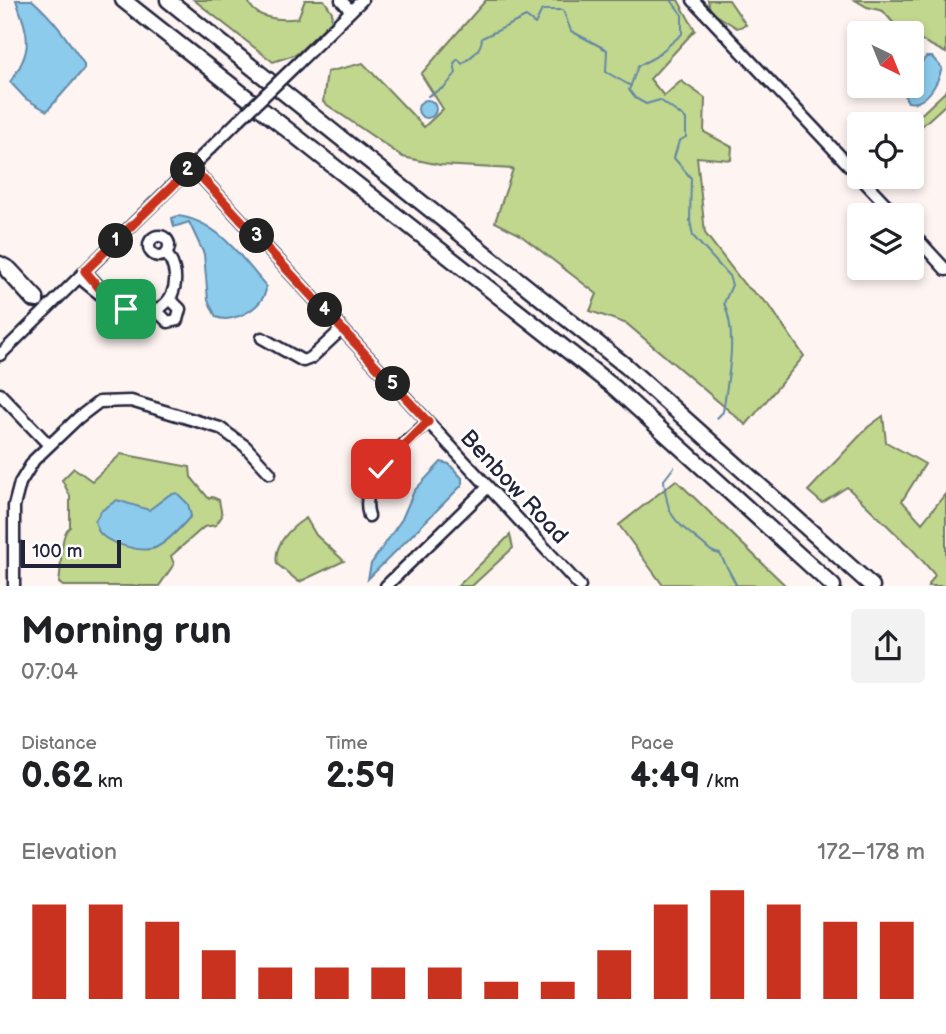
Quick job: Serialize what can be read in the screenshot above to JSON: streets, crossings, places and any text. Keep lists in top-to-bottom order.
{
  "streets": {
    "street": ["Benbow Road"]
  },
  "scale_bar": "100 m",
  "north": "bottom right",
  "page": {
    "pins": [
      "2",
      "3",
      "1",
      "4",
      "5"
    ],
    "scale": "100 m",
    "heading": ["Morning run", "07:04"],
    "stats": [
      ["Distance", "0.62 km"],
      ["Time", "2:59"],
      ["Pace", "4:49 /km"]
    ],
    "chart": ["Elevation", "172–178 m"]
  }
}
